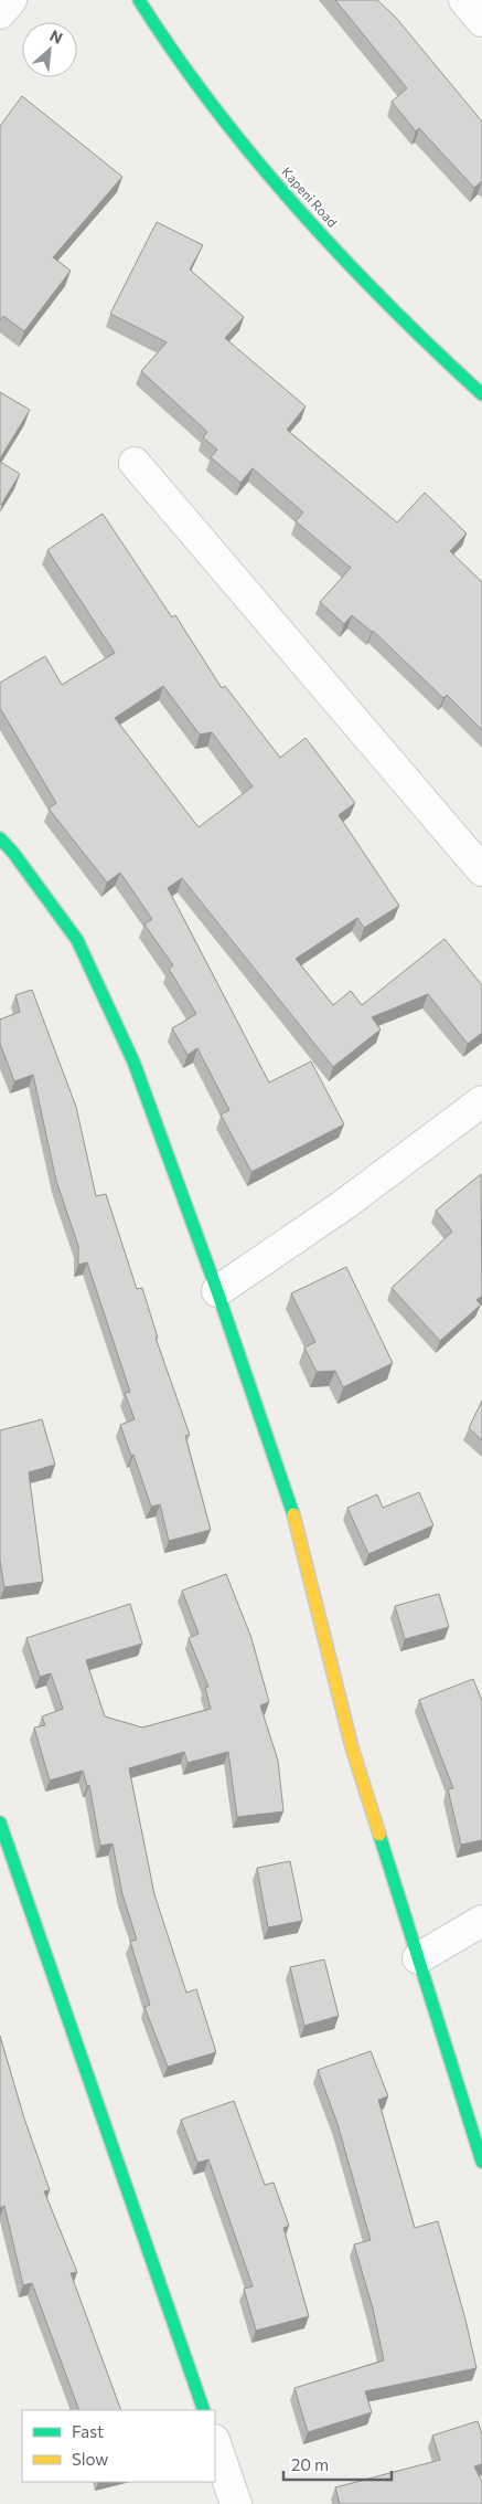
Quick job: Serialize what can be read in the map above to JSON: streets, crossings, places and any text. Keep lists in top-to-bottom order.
{
  "streets": {
    "street": ["Kapeni Road"]
  },
  "legend": ["Fast", "Slow"],
  "scale_bar": "20 m",
  "north": "top right"
}
